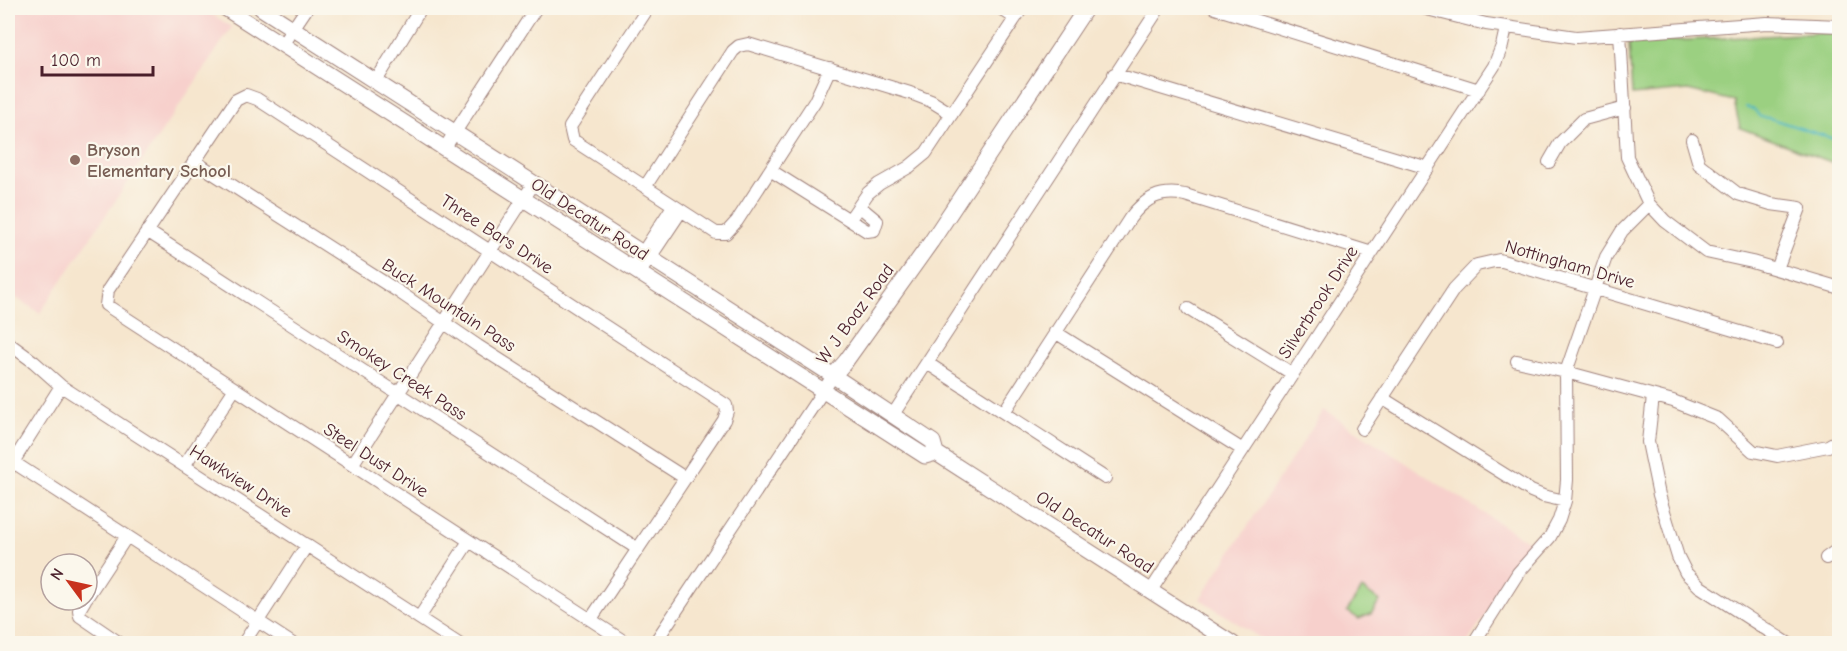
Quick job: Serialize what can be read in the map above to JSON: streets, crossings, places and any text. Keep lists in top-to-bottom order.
{
  "streets": {
    "main road": ["Old Decatur Road", "W J Boaz Road"],
    "street": [
      "Three Bars Drive",
      "Nottingham Drive",
      "Silverbrook Drive",
      "Buck Mountain Pass",
      "Smokey Creek Pass",
      "Steel Dust Drive",
      "Hawkview Drive"
    ]
  },
  "crossings": [
    ["Old Decatur Road", "Silverbrook Drive"],
    ["Old Decatur Road", "W J Boaz Road"],
    ["Three Bars Drive", "Buck Mountain Pass"],
    ["Smokey Creek Pass", "Steel Dust Drive"]
  ],
  "places": ["Bryson Elementary School"],
  "scale_bar": "100 m",
  "north": "top left"
}
